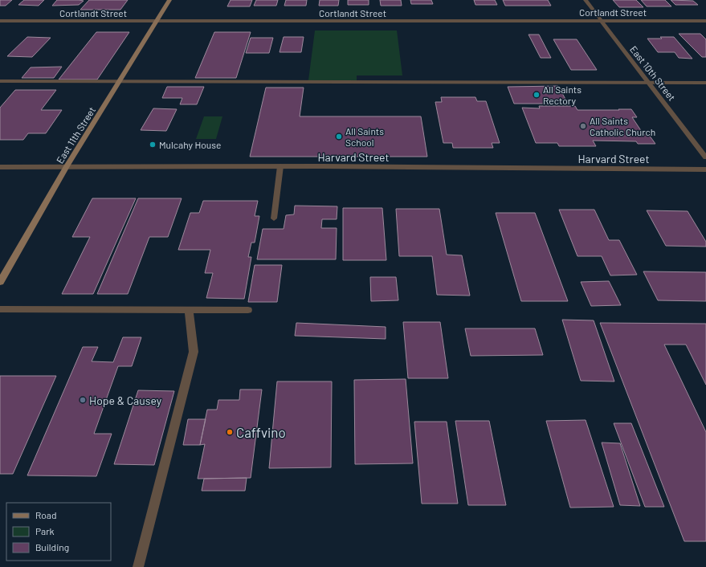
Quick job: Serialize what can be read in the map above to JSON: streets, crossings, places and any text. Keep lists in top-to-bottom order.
{
  "streets": {
    "main road": ["East 11th Street"],
    "street": ["Cortlandt Street", "East 10th Street", "Harvard Street"]
  },
  "crossings": [
    ["Cortlandt Street", "East 10th Street"],
    ["Cortlandt Street", "East 11th Street"],
    ["East 11th Street", "Harvard Street"]
  ],
  "places": [
    "All Saints Rectory",
    "All Saints Catholic Church",
    "All Saints School",
    "Mulcahy House",
    "Hope & Causey",
    "Caffvino"
  ],
  "legend": ["Road", "Park", "Building"]
}
